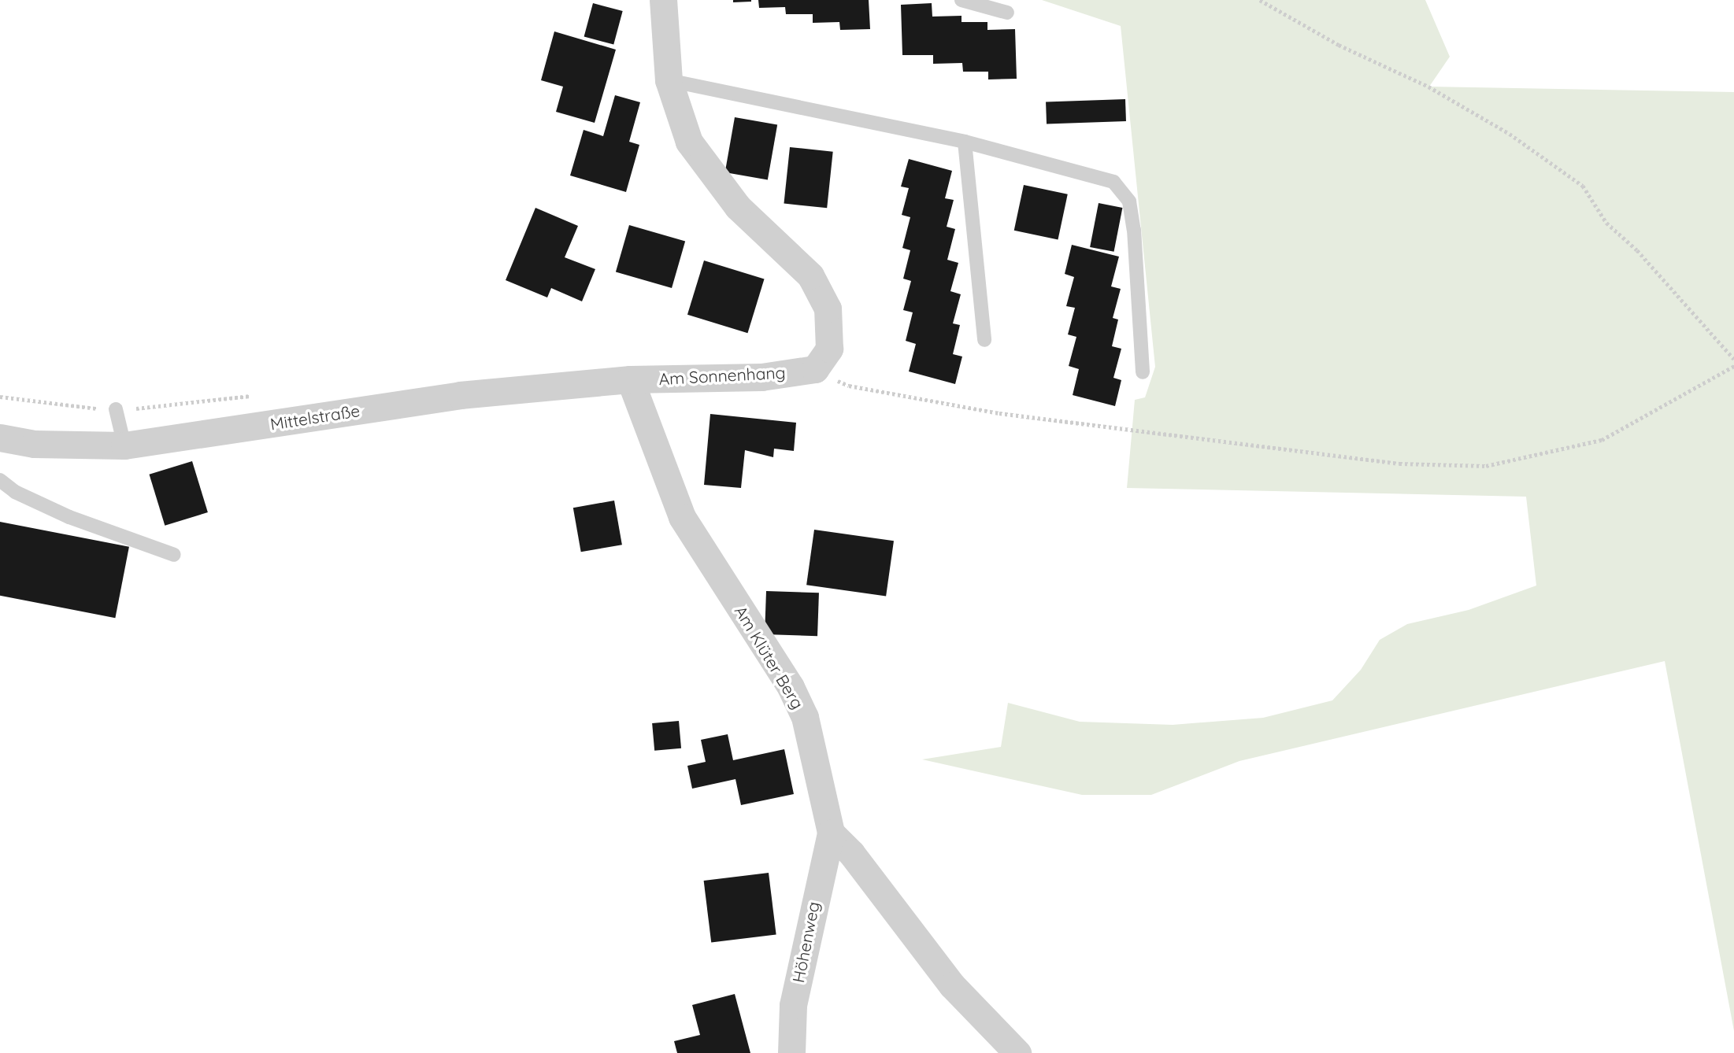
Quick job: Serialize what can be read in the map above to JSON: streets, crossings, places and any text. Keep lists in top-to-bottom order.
{
  "streets": {
    "street": [
      "Am Sonnenhang",
      "Mittelstraße",
      "Am Klüter Berg",
      "Höhenweg"
    ]
  },
  "crossings": [
    ["Am Sonnenhang", "Mittelstraße"],
    ["Am Sonnenhang", "Am Klüter Berg"],
    ["Mittelstraße", "Am Klüter Berg"],
    ["Am Klüter Berg", "Höhenweg"]
  ]
}
